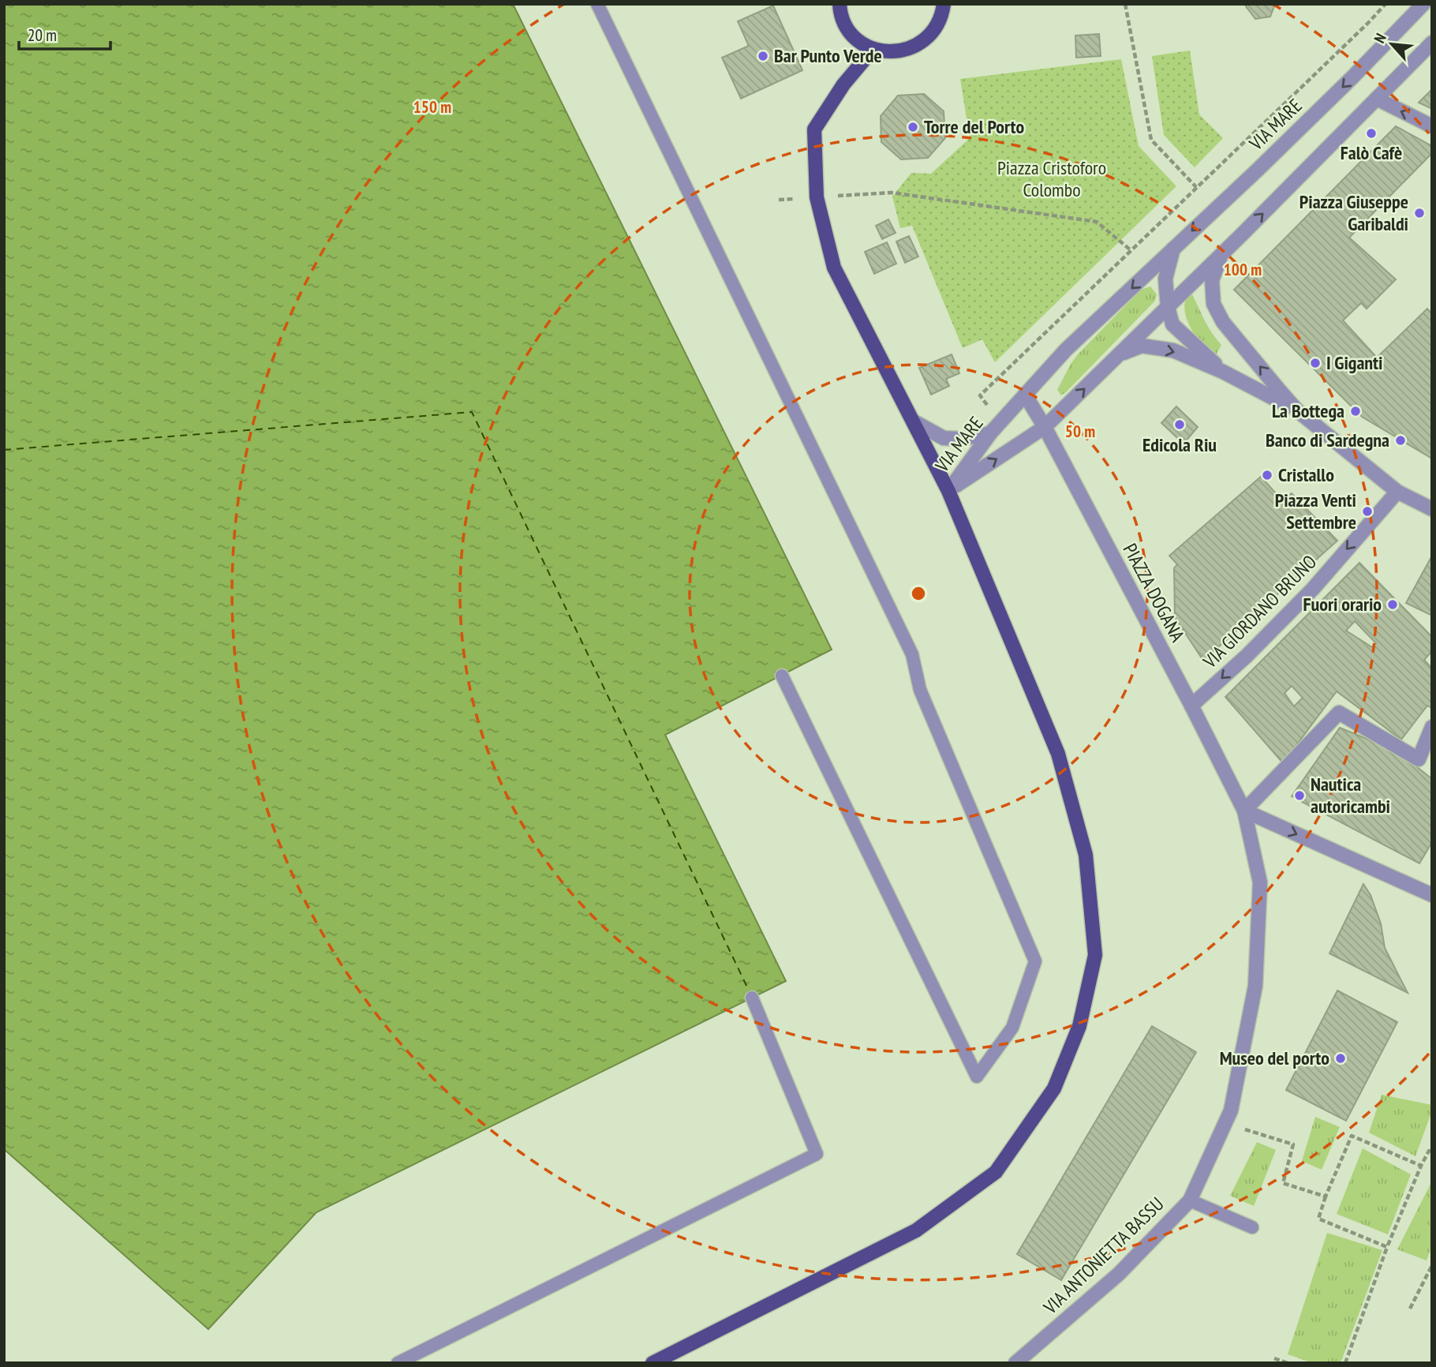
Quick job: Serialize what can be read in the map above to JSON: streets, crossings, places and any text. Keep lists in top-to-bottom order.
{
  "streets": {
    "street": [
      "VIA MARE",
      "PIAZZA DOGANA",
      "VIA GIORDANO BRUNO",
      "VIA ANTONIETTA BASSU"
    ]
  },
  "crossings": [
    ["VIA MARE", "PIAZZA DOGANA"],
    ["PIAZZA DOGANA", "VIA GIORDANO BRUNO"],
    ["PIAZZA DOGANA", "VIA ANTONIETTA BASSU"]
  ],
  "one_way": ["VIA GIORDANO BRUNO"],
  "parks": ["Piazza Cristoforo Colombo"],
  "places": [
    "Bar Punto Verde",
    "Torre del Porto",
    "Falò Cafè",
    "Piazza Giuseppe Garibaldi",
    "I Giganti",
    "La Bottega",
    "Edicola Riu",
    "Banco di Sardegna",
    "Cristallo",
    "Piazza Venti Settembre",
    "Fuori orario",
    "Nautica autoricambi",
    "Museo del porto"
  ],
  "scale_bar": "20 m",
  "north": "top left",
  "rings": ["150 m", "100 m", "50 m"]
}
